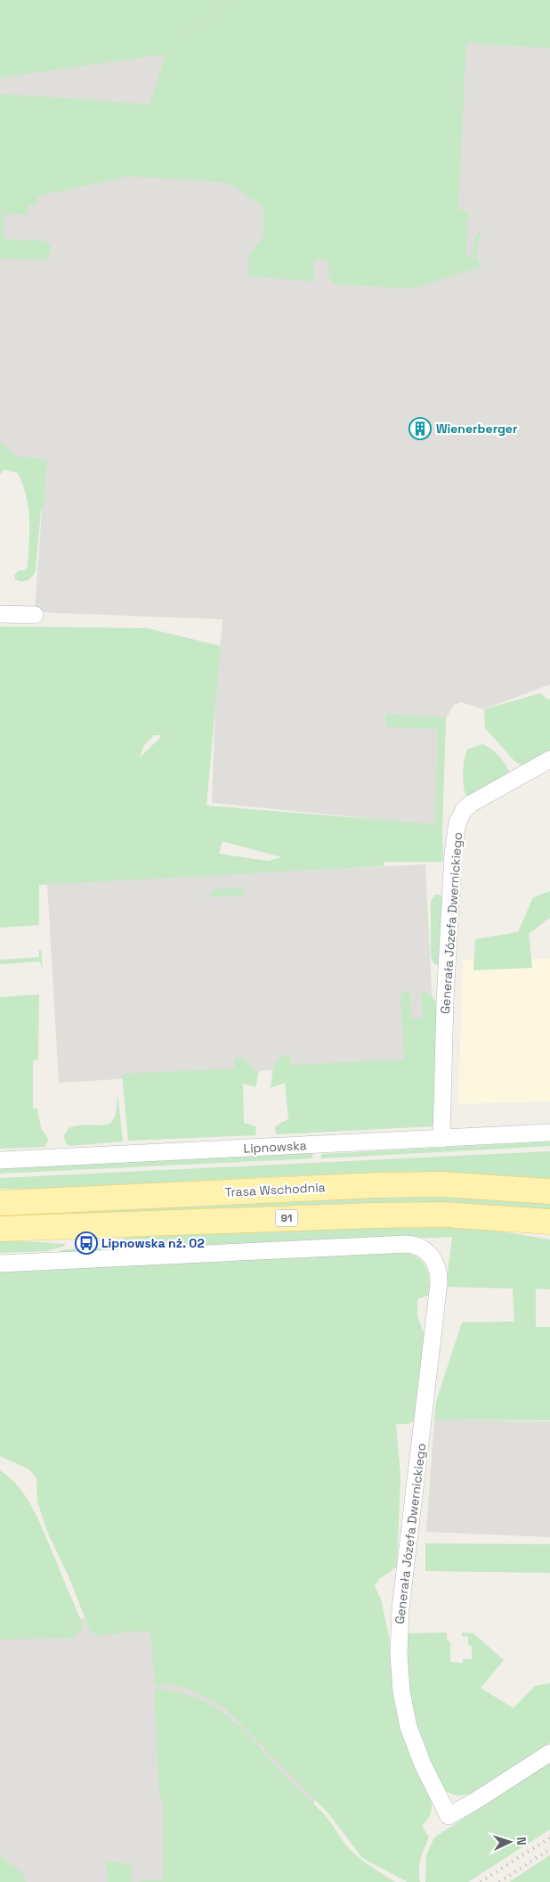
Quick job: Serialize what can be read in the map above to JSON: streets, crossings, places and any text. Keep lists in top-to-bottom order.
{
  "streets": {
    "main road": ["Trasa Wschodnia", "91"],
    "street": ["Generała Józefa Dwernickiego", "Lipnowska"]
  },
  "crossings": [
    ["Generała Józefa Dwernickiego", "Lipnowska"]
  ],
  "places": {
    "building": ["Wienerberger"],
    "bus stop": ["Lipnowska nż. 02"]
  },
  "north": "right"
}
